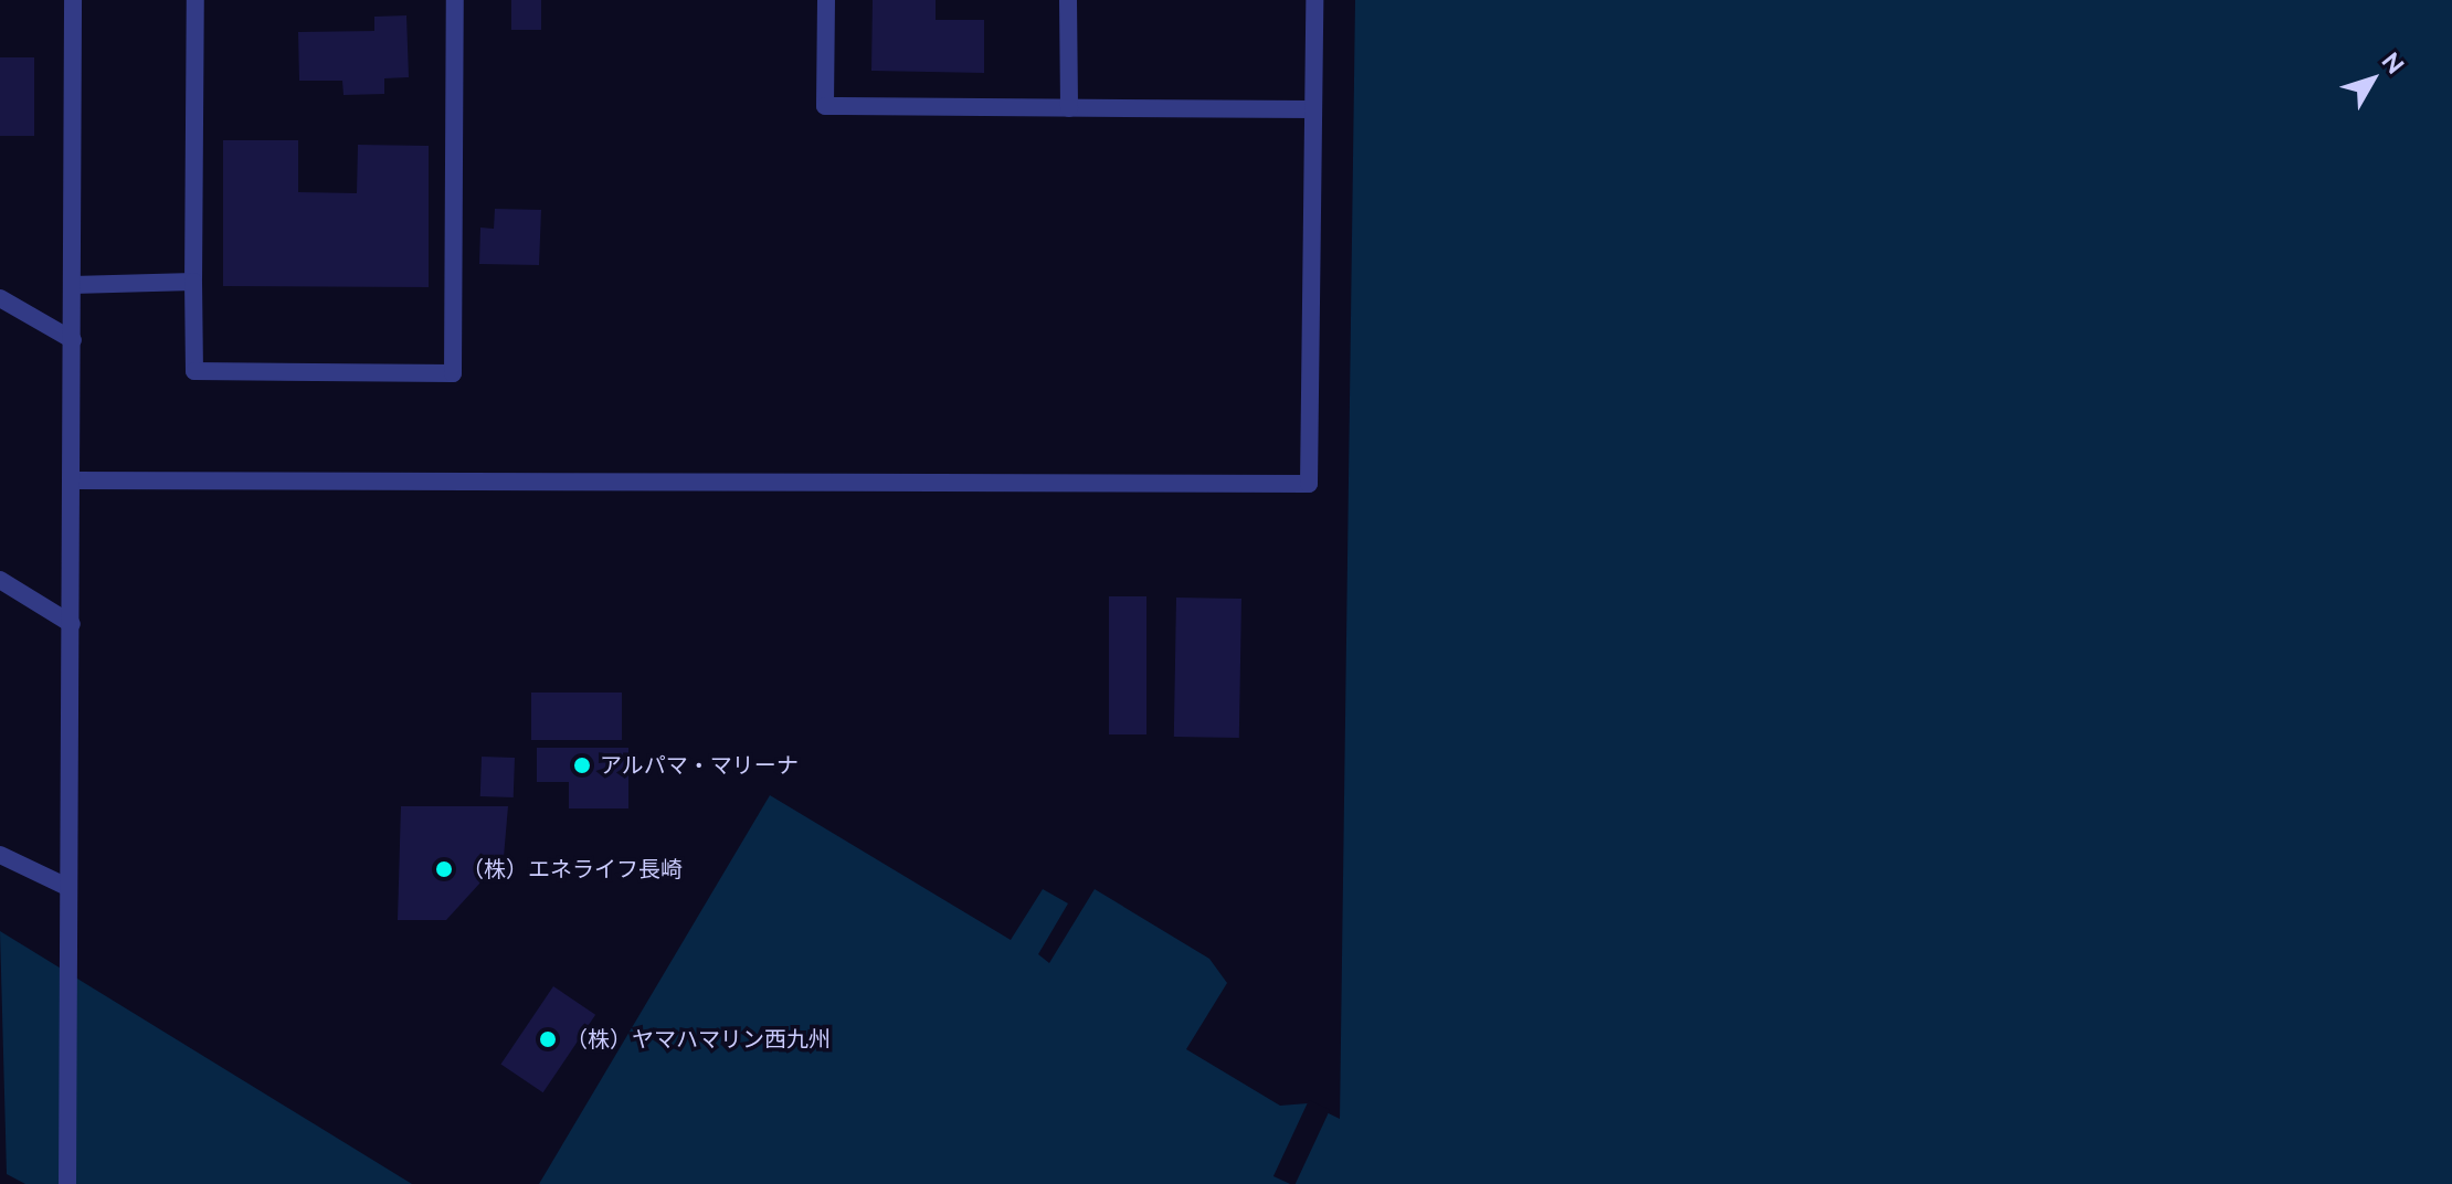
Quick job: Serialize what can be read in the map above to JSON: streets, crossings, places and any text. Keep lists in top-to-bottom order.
{
  "places": ["アルパマ・マリーナ", "（株）エネライフ長崎", "（株）ヤマハマリン西九州"],
  "north": "top right"
}
